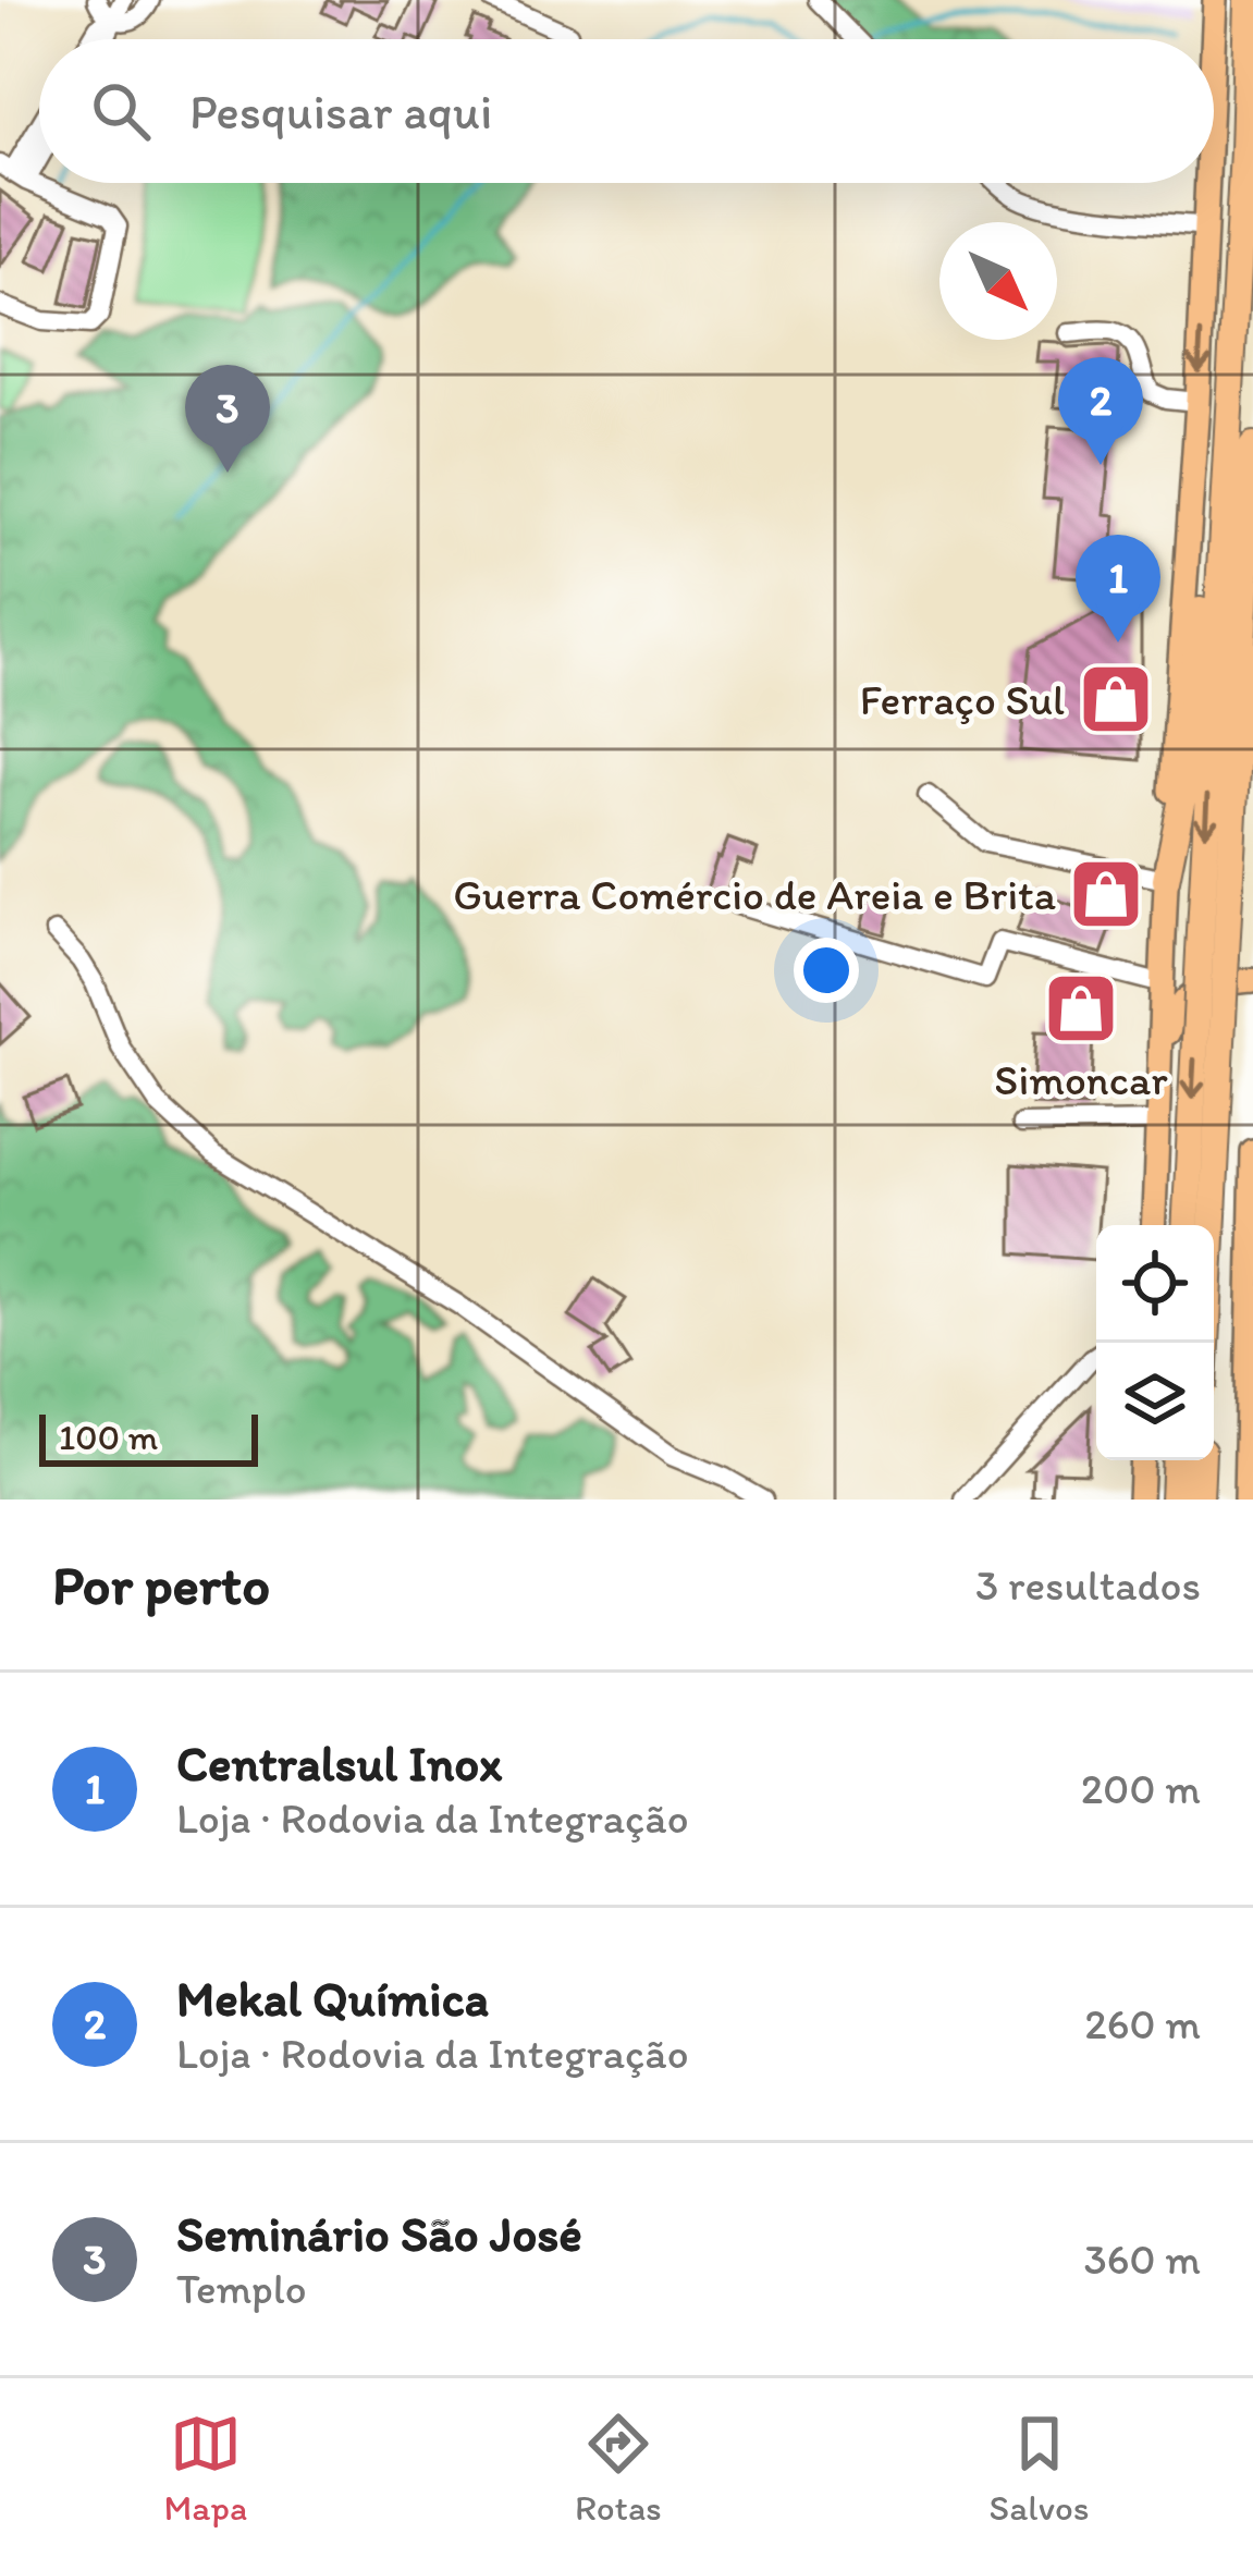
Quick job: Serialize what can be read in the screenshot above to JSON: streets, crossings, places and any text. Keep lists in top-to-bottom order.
{
  "places": {
    "shop": ["Ferraço Sul", "Guerra Comércio de Areia e Brita", "Simoncar"]
  },
  "scale_bar": "100 m",
  "north": "bottom right",
  "page": {
    "search": "Pesquisar aqui",
    "pins": ["2", "3", "1"],
    "scale": "100 m",
    "heading": ["Por perto", "3 resultados"],
    "list": [
      {
        "mark": "1",
        "name": "Centralsul Inox",
        "note": "Loja · Rodovia da Integração",
        "value": "200 m"
      },
      {
        "mark": "2",
        "name": "Mekal Química",
        "note": "Loja · Rodovia da Integração",
        "value": "260 m"
      },
      {
        "mark": "3",
        "name": "Seminário São José",
        "note": "Templo",
        "value": "360 m"
      }
    ],
    "nav": ["Mapa", "Rotas", "Salvos"]
  }
}
